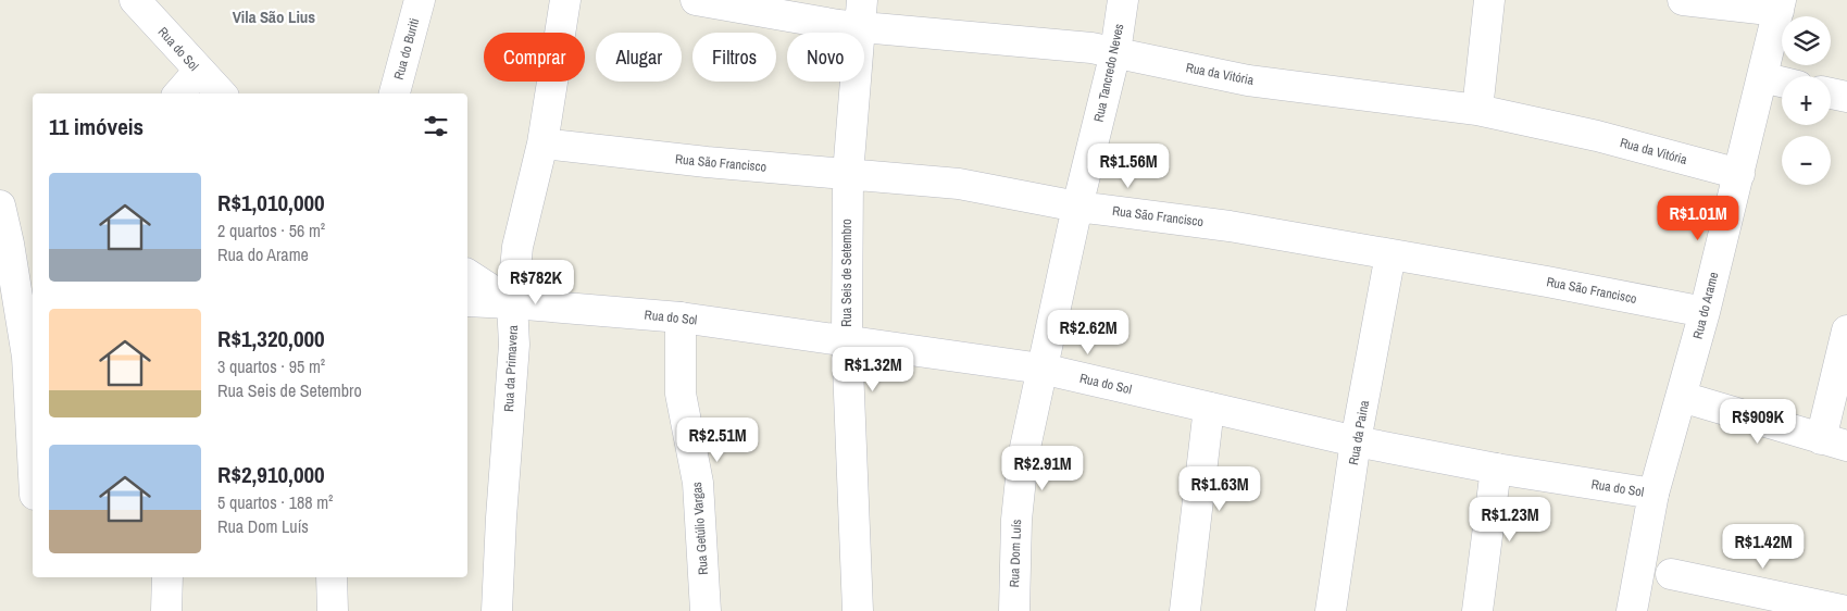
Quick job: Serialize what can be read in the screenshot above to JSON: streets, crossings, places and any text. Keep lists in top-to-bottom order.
{
  "streets": {
    "street": [
      "Rua do Sol",
      "Rua do Buriti",
      "Rua Tancredo Neves",
      "Rua da Vitória",
      "Rua São Francisco",
      "Rua Seis de Setembro",
      "Rua do Arame",
      "Rua da Primavera",
      "Rua da Paina",
      "Rua Getúlio Vargas",
      "Rua Dom Luís"
    ]
  },
  "crossings": [
    ["Rua do Sol", "Rua Tancredo Neves"],
    ["Rua do Sol", "Rua Seis de Setembro"],
    ["Rua do Sol", "Rua do Arame"],
    ["Rua do Sol", "Rua da Primavera"],
    ["Rua do Sol", "Rua da Paina"],
    ["Rua do Sol", "Rua Getúlio Vargas"],
    ["Rua do Sol", "Rua Dom Luís"],
    ["Rua Tancredo Neves", "Rua da Vitória"],
    ["Rua Tancredo Neves", "Rua São Francisco"],
    ["Rua Tancredo Neves", "Rua Dom Luís"],
    ["Rua da Vitória", "Rua Seis de Setembro"],
    ["Rua da Vitória", "Rua do Arame"],
    ["Rua São Francisco", "Rua Seis de Setembro"],
    ["Rua São Francisco", "Rua do Arame"],
    ["Rua São Francisco", "Rua da Primavera"],
    ["Rua São Francisco", "Rua da Paina"]
  ],
  "districts": ["Vila São Lius"],
  "page": {
    "map_buttons": ["+", "−"],
    "chip": [
      "Comprar",
      "Alugar",
      "Filtros",
      "Novo"
    ],
    "heading": "11 imóveis",
    "price": [
      "R$1.56M",
      "R$1.01M",
      "R$782K",
      "R$2.62M",
      "R$1.32M",
      "R$909K",
      "R$2.51M",
      "R$2.91M",
      "R$1.63M",
      "R$1.23M",
      "R$1.42M"
    ],
    "list": [
      {
        "name": "R$1,010,000",
        "note": "2 quartos · 56 m² · Rua do Arame"
      },
      {
        "name": "R$1,320,000",
        "note": "3 quartos · 95 m² · Rua Seis de Setembro"
      },
      {
        "name": "R$2,910,000",
        "note": "5 quartos · 188 m² · Rua Dom Luís"
      }
    ]
  }
}
